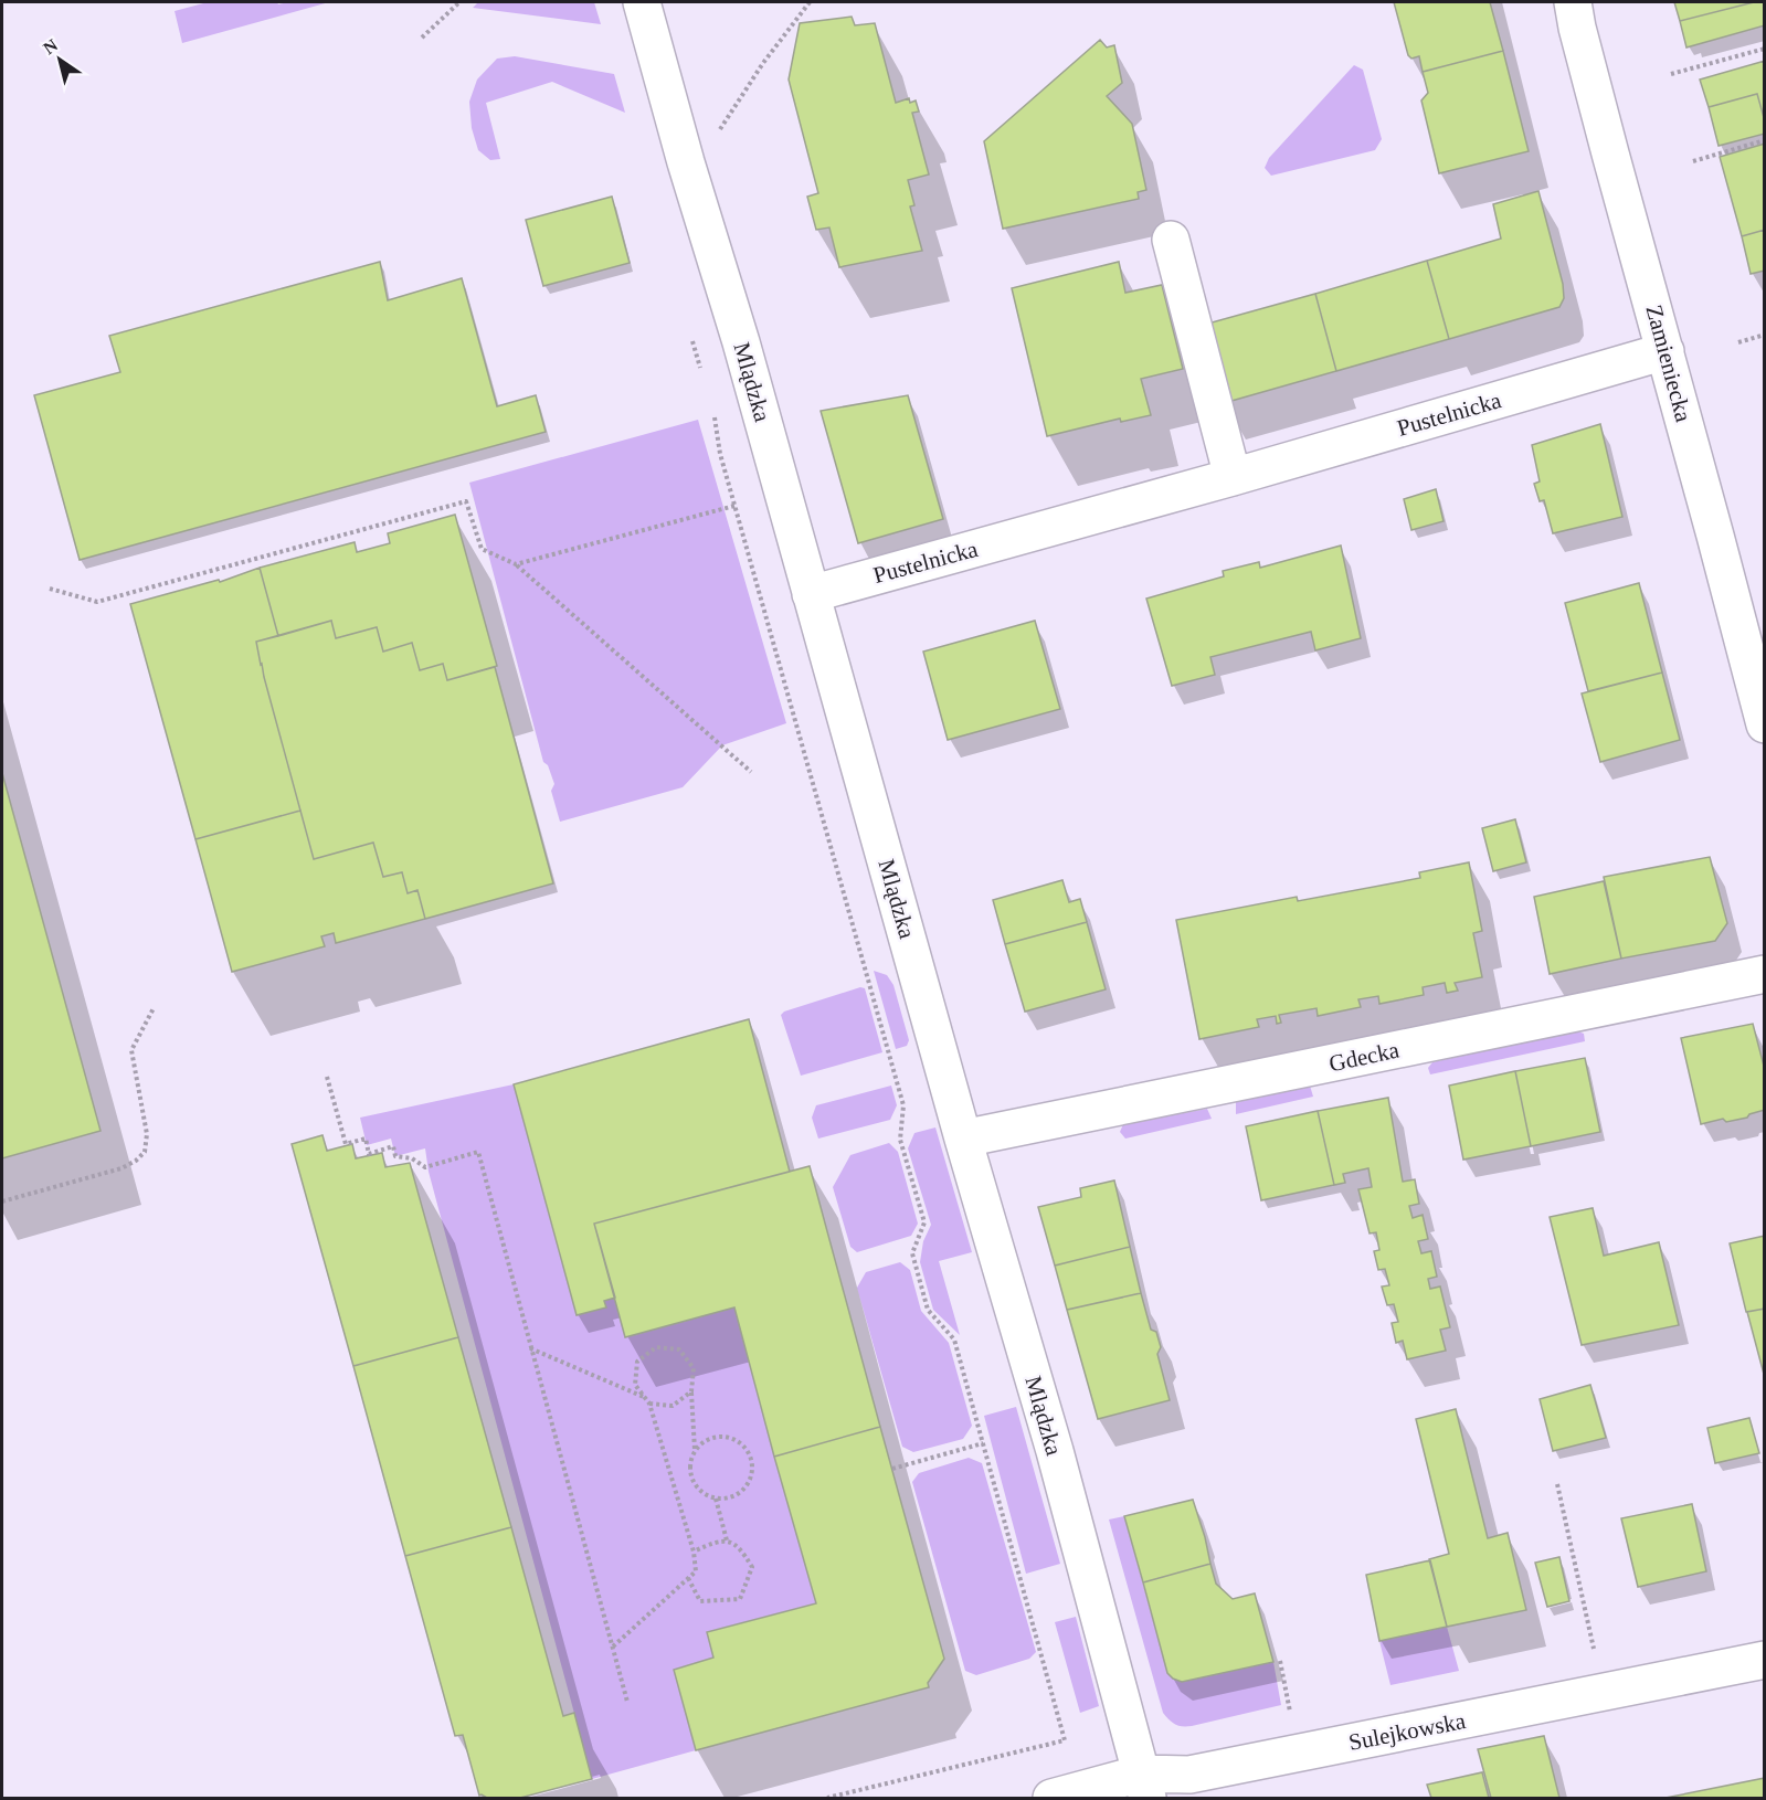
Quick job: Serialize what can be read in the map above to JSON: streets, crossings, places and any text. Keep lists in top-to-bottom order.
{
  "streets": {
    "street": [
      "Zamieniecka",
      "Mlądzka",
      "Pustelnicka",
      "Gdecka",
      "Sulejkowska"
    ]
  },
  "crossings": [
    ["Zamieniecka", "Pustelnicka"],
    ["Mlądzka", "Pustelnicka"],
    ["Mlądzka", "Gdecka"],
    ["Mlądzka", "Sulejkowska"]
  ],
  "north": "top left"
}
